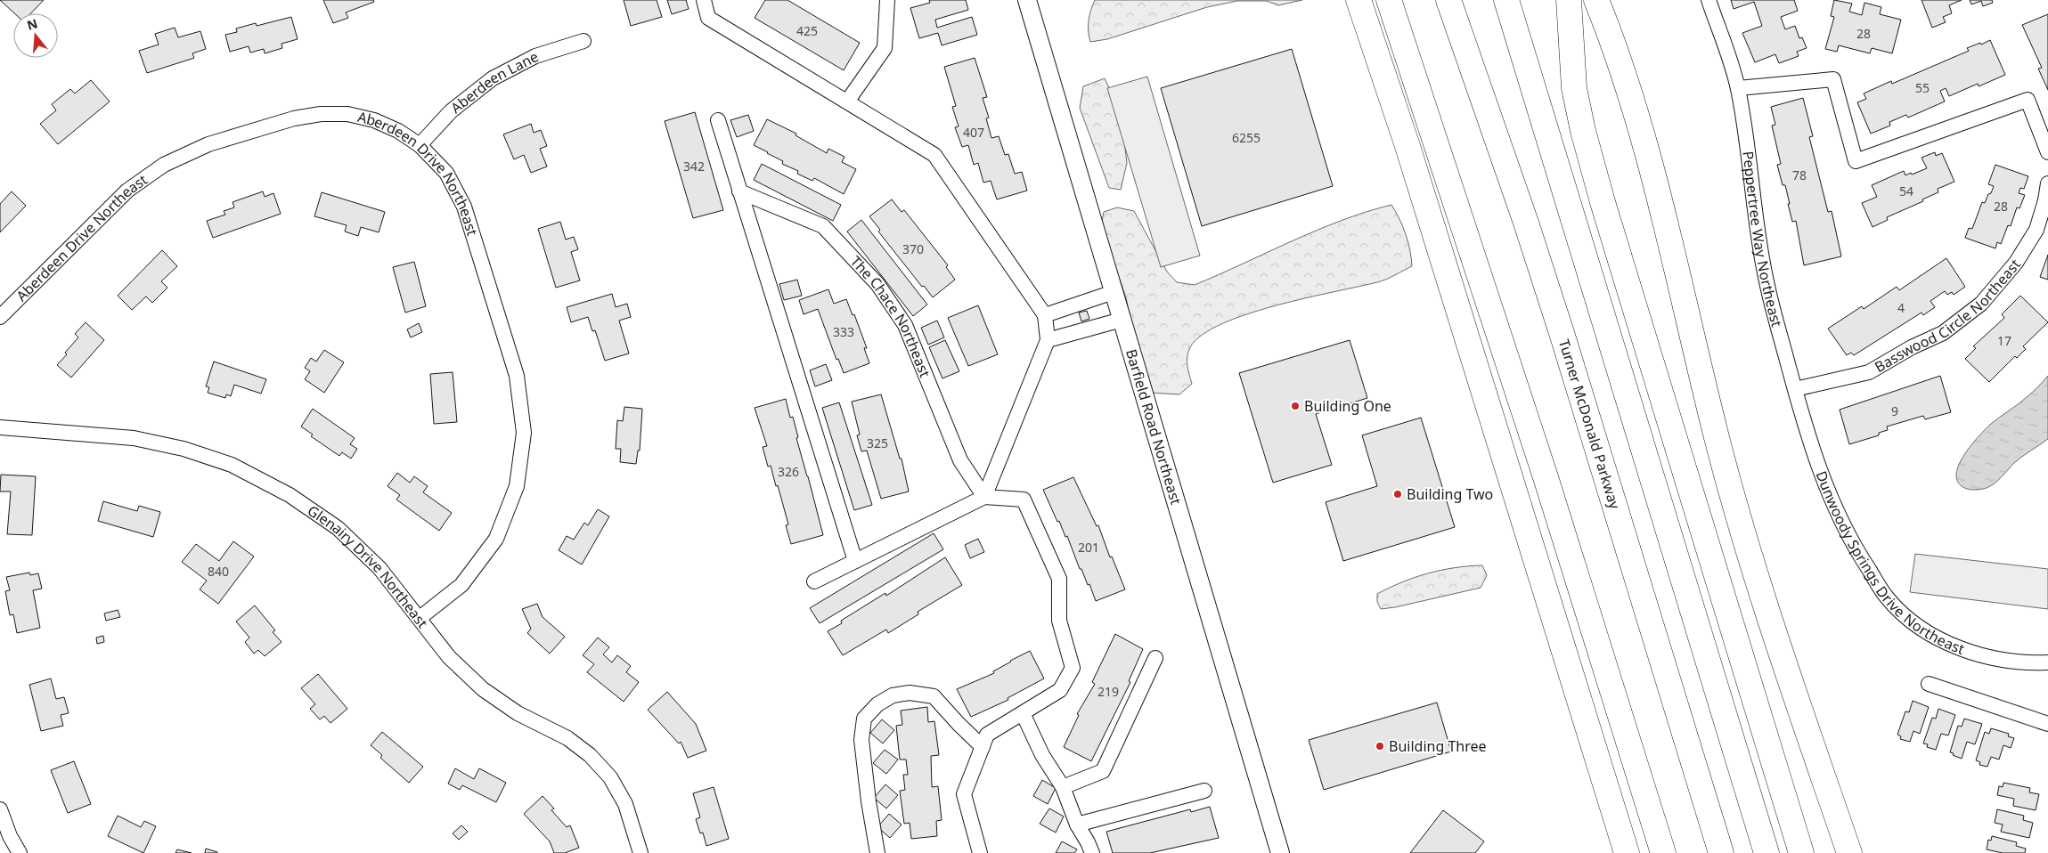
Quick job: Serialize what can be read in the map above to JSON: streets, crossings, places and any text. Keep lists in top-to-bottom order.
{
  "streets": {
    "highway": ["Turner McDonald Parkway"],
    "street": [
      "Aberdeen Lane",
      "Aberdeen Drive Northeast",
      "Peppertree Way Northeast",
      "Basswood Circle Northeast",
      "The Chace Northeast",
      "Barfield Road Northeast",
      "Dunwoody Springs Drive Northeast",
      "Glenairy Drive Northeast"
    ]
  },
  "crossings": [
    ["Aberdeen Lane", "Aberdeen Drive Northeast"],
    ["Aberdeen Drive Northeast", "Glenairy Drive Northeast"],
    ["Peppertree Way Northeast", "Basswood Circle Northeast"],
    ["Peppertree Way Northeast", "Dunwoody Springs Drive Northeast"],
    ["Basswood Circle Northeast", "Dunwoody Springs Drive Northeast"]
  ],
  "places": ["Building One", "Building Two", "Building Three"],
  "house_numbers": [
    "425",
    "28",
    "55",
    "407",
    "6255",
    "342",
    "78",
    "54",
    "28",
    "370",
    "4",
    "333",
    "17",
    "9",
    "325",
    "326",
    "201",
    "840",
    "219"
  ],
  "north": "top"
}
